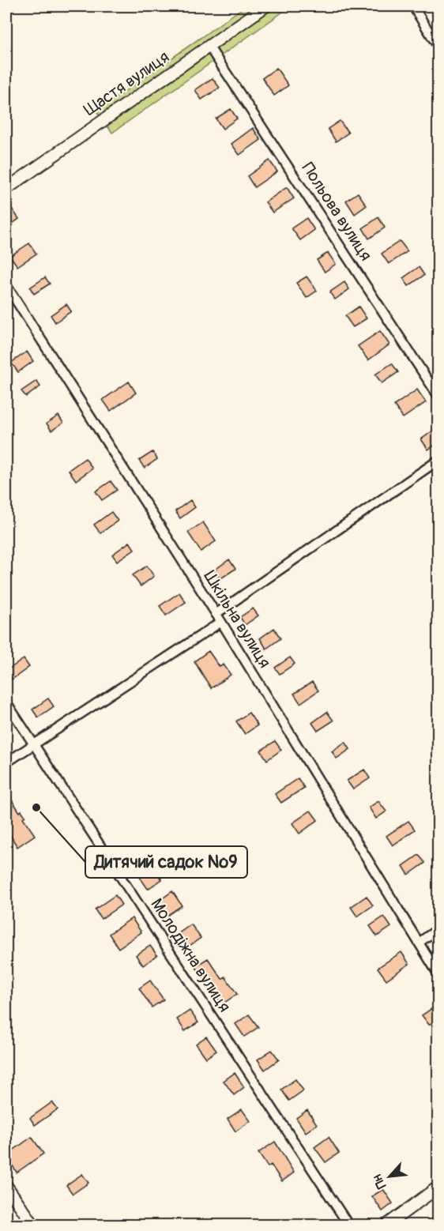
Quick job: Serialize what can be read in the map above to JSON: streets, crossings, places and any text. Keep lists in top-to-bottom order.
{
  "streets": {
    "street": [
      "Щастя вулиця",
      "Польова вулиця",
      "Шкільна вулиця",
      "Молодіжна вулиця"
    ]
  },
  "crossings": [
    ["Щастя вулиця", "Польова вулиця"]
  ],
  "places": ["Дитячий садок №9"],
  "north": "bottom left"
}
